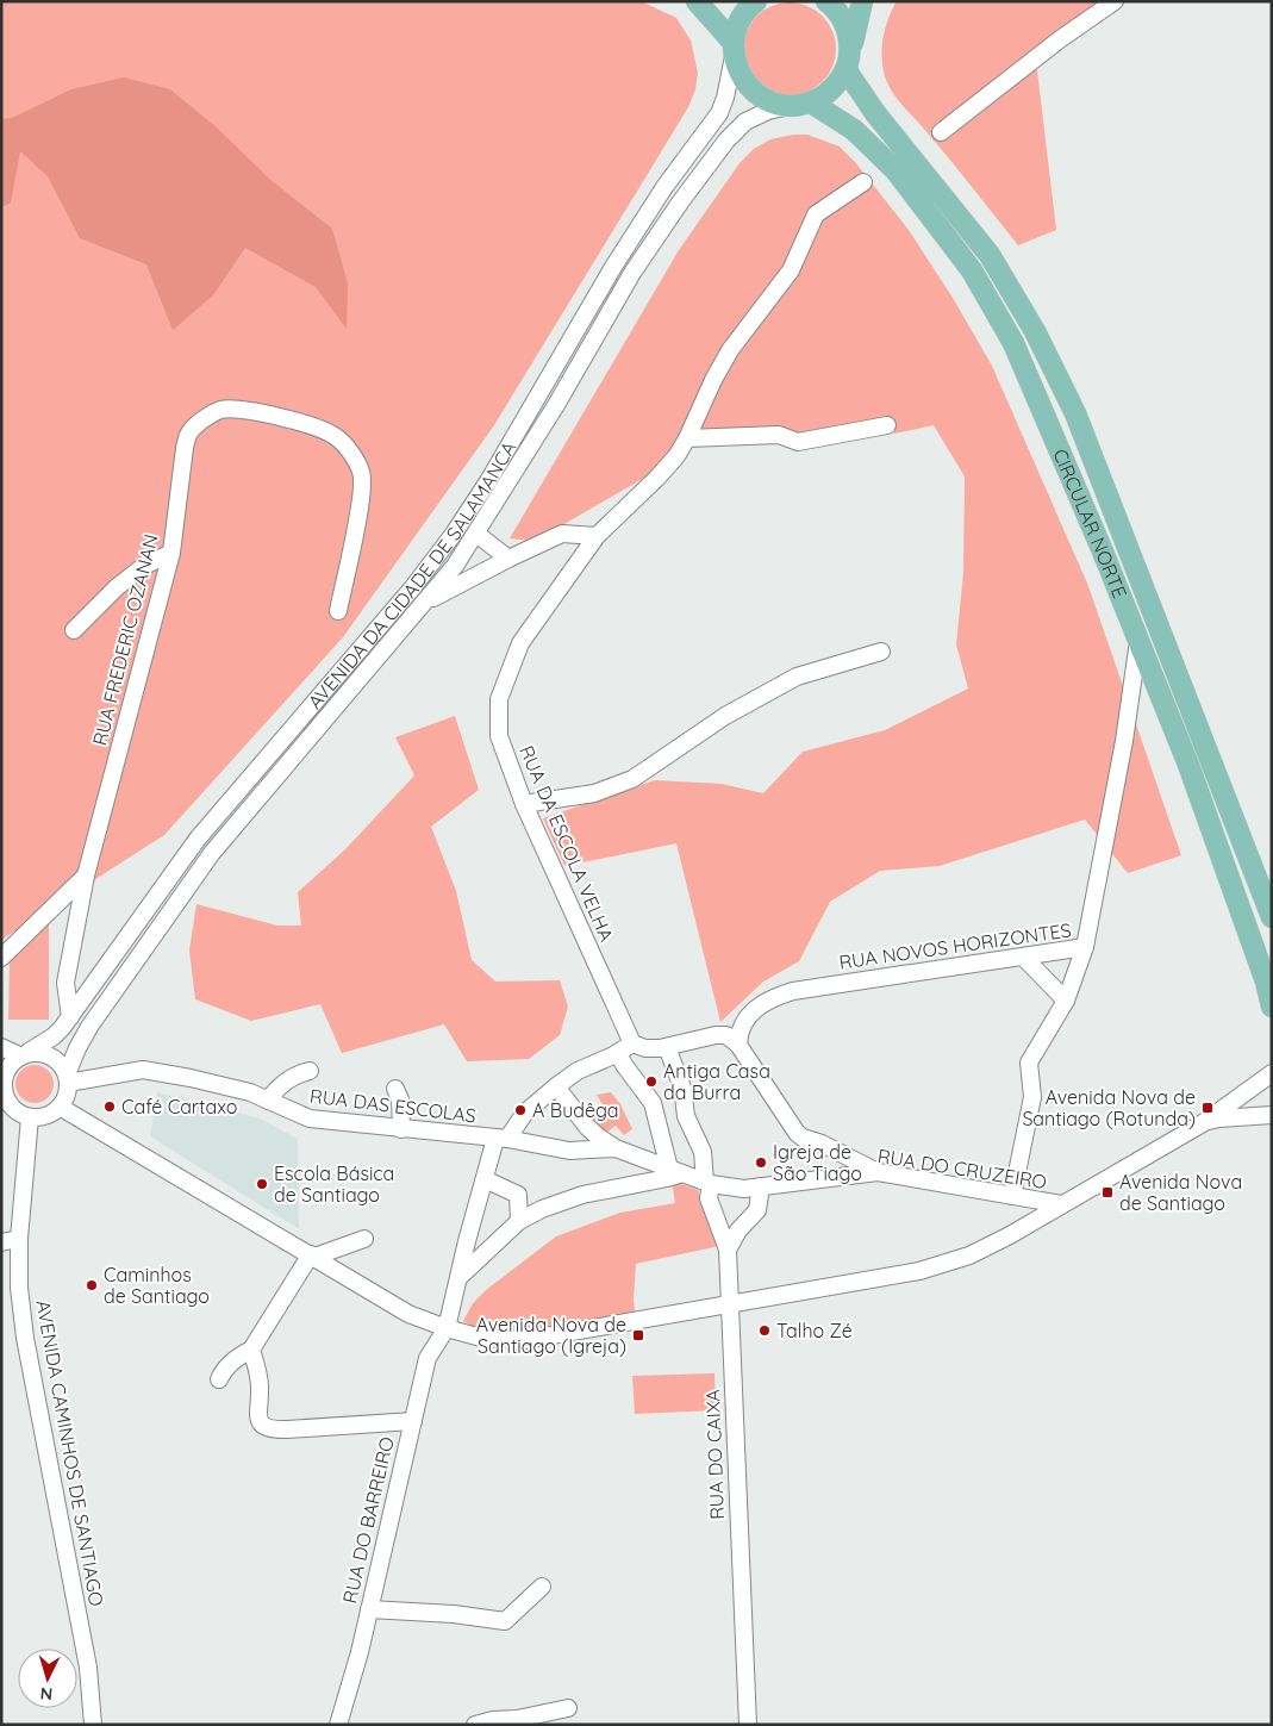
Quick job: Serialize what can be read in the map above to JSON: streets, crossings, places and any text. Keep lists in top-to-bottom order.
{
  "streets": {
    "main road": ["CIRCULAR NORTE"],
    "street": [
      "AVENIDA DA CIDADE DE SALAMANCA",
      "RUA FREDERIC OZANAN",
      "RUA DA ESCOLA VELHA",
      "RUA NOVOS HORIZONTES",
      "RUA DAS ESCOLAS",
      "RUA DO CRUZEIRO",
      "AVENIDA CAMINHOS DE SANTIAGO",
      "RUA DO CAIXA",
      "RUA DO BARREIRO"
    ]
  },
  "crossings": [
    ["CIRCULAR NORTE", "AVENIDA DA CIDADE DE SALAMANCA"],
    ["AVENIDA DA CIDADE DE SALAMANCA", "RUA FREDERIC OZANAN"],
    ["AVENIDA DA CIDADE DE SALAMANCA", "RUA DAS ESCOLAS"],
    ["AVENIDA DA CIDADE DE SALAMANCA", "AVENIDA CAMINHOS DE SANTIAGO"],
    ["RUA DA ESCOLA VELHA", "RUA DO CRUZEIRO"],
    ["RUA DA ESCOLA VELHA", "RUA DO BARREIRO"],
    ["RUA NOVOS HORIZONTES", "RUA DO CRUZEIRO"],
    ["RUA DAS ESCOLAS", "RUA DO CRUZEIRO"],
    ["RUA DAS ESCOLAS", "AVENIDA CAMINHOS DE SANTIAGO"],
    ["RUA DAS ESCOLAS", "RUA DO BARREIRO"],
    ["RUA DO CRUZEIRO", "RUA DO CAIXA"]
  ],
  "places": {
    "other": [
      "Antiga Casa da Burra",
      "Café Cartaxo",
      "A Budêga",
      "Igreja de São Tiago",
      "Escola Básica de Santiago",
      "Caminhos de Santiago",
      "Talho Zé"
    ],
    "transit": ["Avenida Nova de Santiago (Rotunda)", "Avenida Nova de Santiago", "Avenida Nova de Santiago (Igreja)"]
  },
  "north": "bottom"
}
